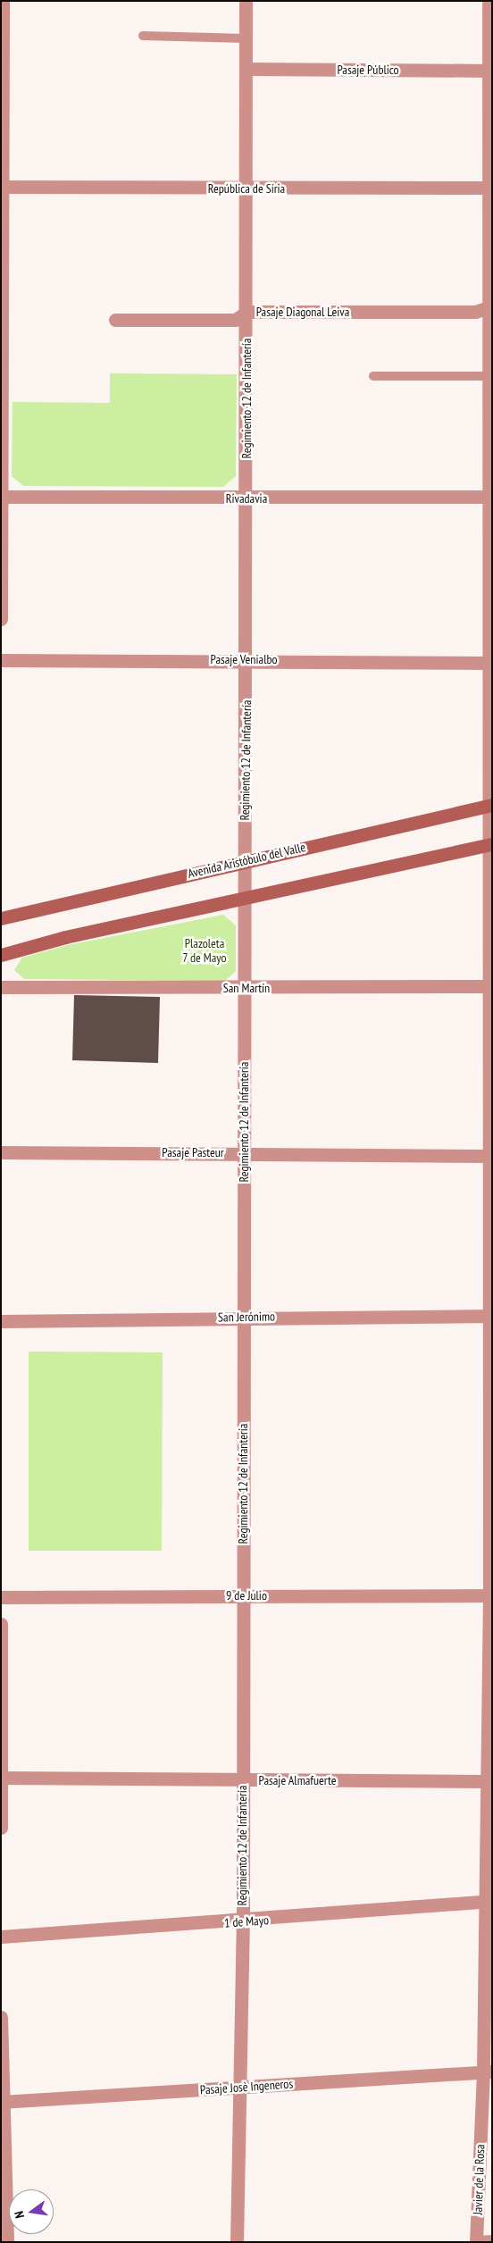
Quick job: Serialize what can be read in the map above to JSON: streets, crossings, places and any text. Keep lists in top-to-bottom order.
{
  "streets": {
    "main road": ["Avenida Aristóbulo del Valle"],
    "street": [
      "Pasaje Público",
      "República de Siria",
      "Pasaje Diagonal Leiva",
      "Regimiento 12 de Infantería",
      "Rivadavia",
      "Pasaje Venialbo",
      "San Martín",
      "Pasaje Pasteur",
      "San Jerónimo",
      "9 de Julio",
      "Pasaje Almafuerte",
      "1 de Mayo",
      "Pasaje Josè Ingeneros",
      "Javier de la Rosa"
    ]
  },
  "crossings": [
    ["Pasaje Público", "Regimiento 12 de Infantería"],
    ["Pasaje Público", "Javier de la Rosa"],
    ["República de Siria", "Regimiento 12 de Infantería"],
    ["República de Siria", "Javier de la Rosa"],
    ["Pasaje Diagonal Leiva", "Regimiento 12 de Infantería"],
    ["Pasaje Diagonal Leiva", "Javier de la Rosa"],
    ["Regimiento 12 de Infantería", "Rivadavia"],
    ["Regimiento 12 de Infantería", "Pasaje Venialbo"],
    ["Regimiento 12 de Infantería", "Avenida Aristóbulo del Valle"],
    ["Regimiento 12 de Infantería", "San Martín"],
    ["Regimiento 12 de Infantería", "Pasaje Pasteur"],
    ["Regimiento 12 de Infantería", "San Jerónimo"],
    ["Regimiento 12 de Infantería", "9 de Julio"],
    ["Regimiento 12 de Infantería", "Pasaje Almafuerte"],
    ["Regimiento 12 de Infantería", "1 de Mayo"],
    ["Regimiento 12 de Infantería", "Pasaje Josè Ingeneros"],
    ["Rivadavia", "Javier de la Rosa"],
    ["Pasaje Venialbo", "Javier de la Rosa"],
    ["Avenida Aristóbulo del Valle", "Javier de la Rosa"],
    ["San Martín", "Javier de la Rosa"],
    ["Pasaje Pasteur", "Javier de la Rosa"],
    ["San Jerónimo", "Javier de la Rosa"],
    ["9 de Julio", "Javier de la Rosa"],
    ["Pasaje Almafuerte", "Javier de la Rosa"],
    ["1 de Mayo", "Javier de la Rosa"],
    ["Pasaje Josè Ingeneros", "Javier de la Rosa"]
  ],
  "parks": ["Plazoleta 7 de Mayo"],
  "north": "left"
}
